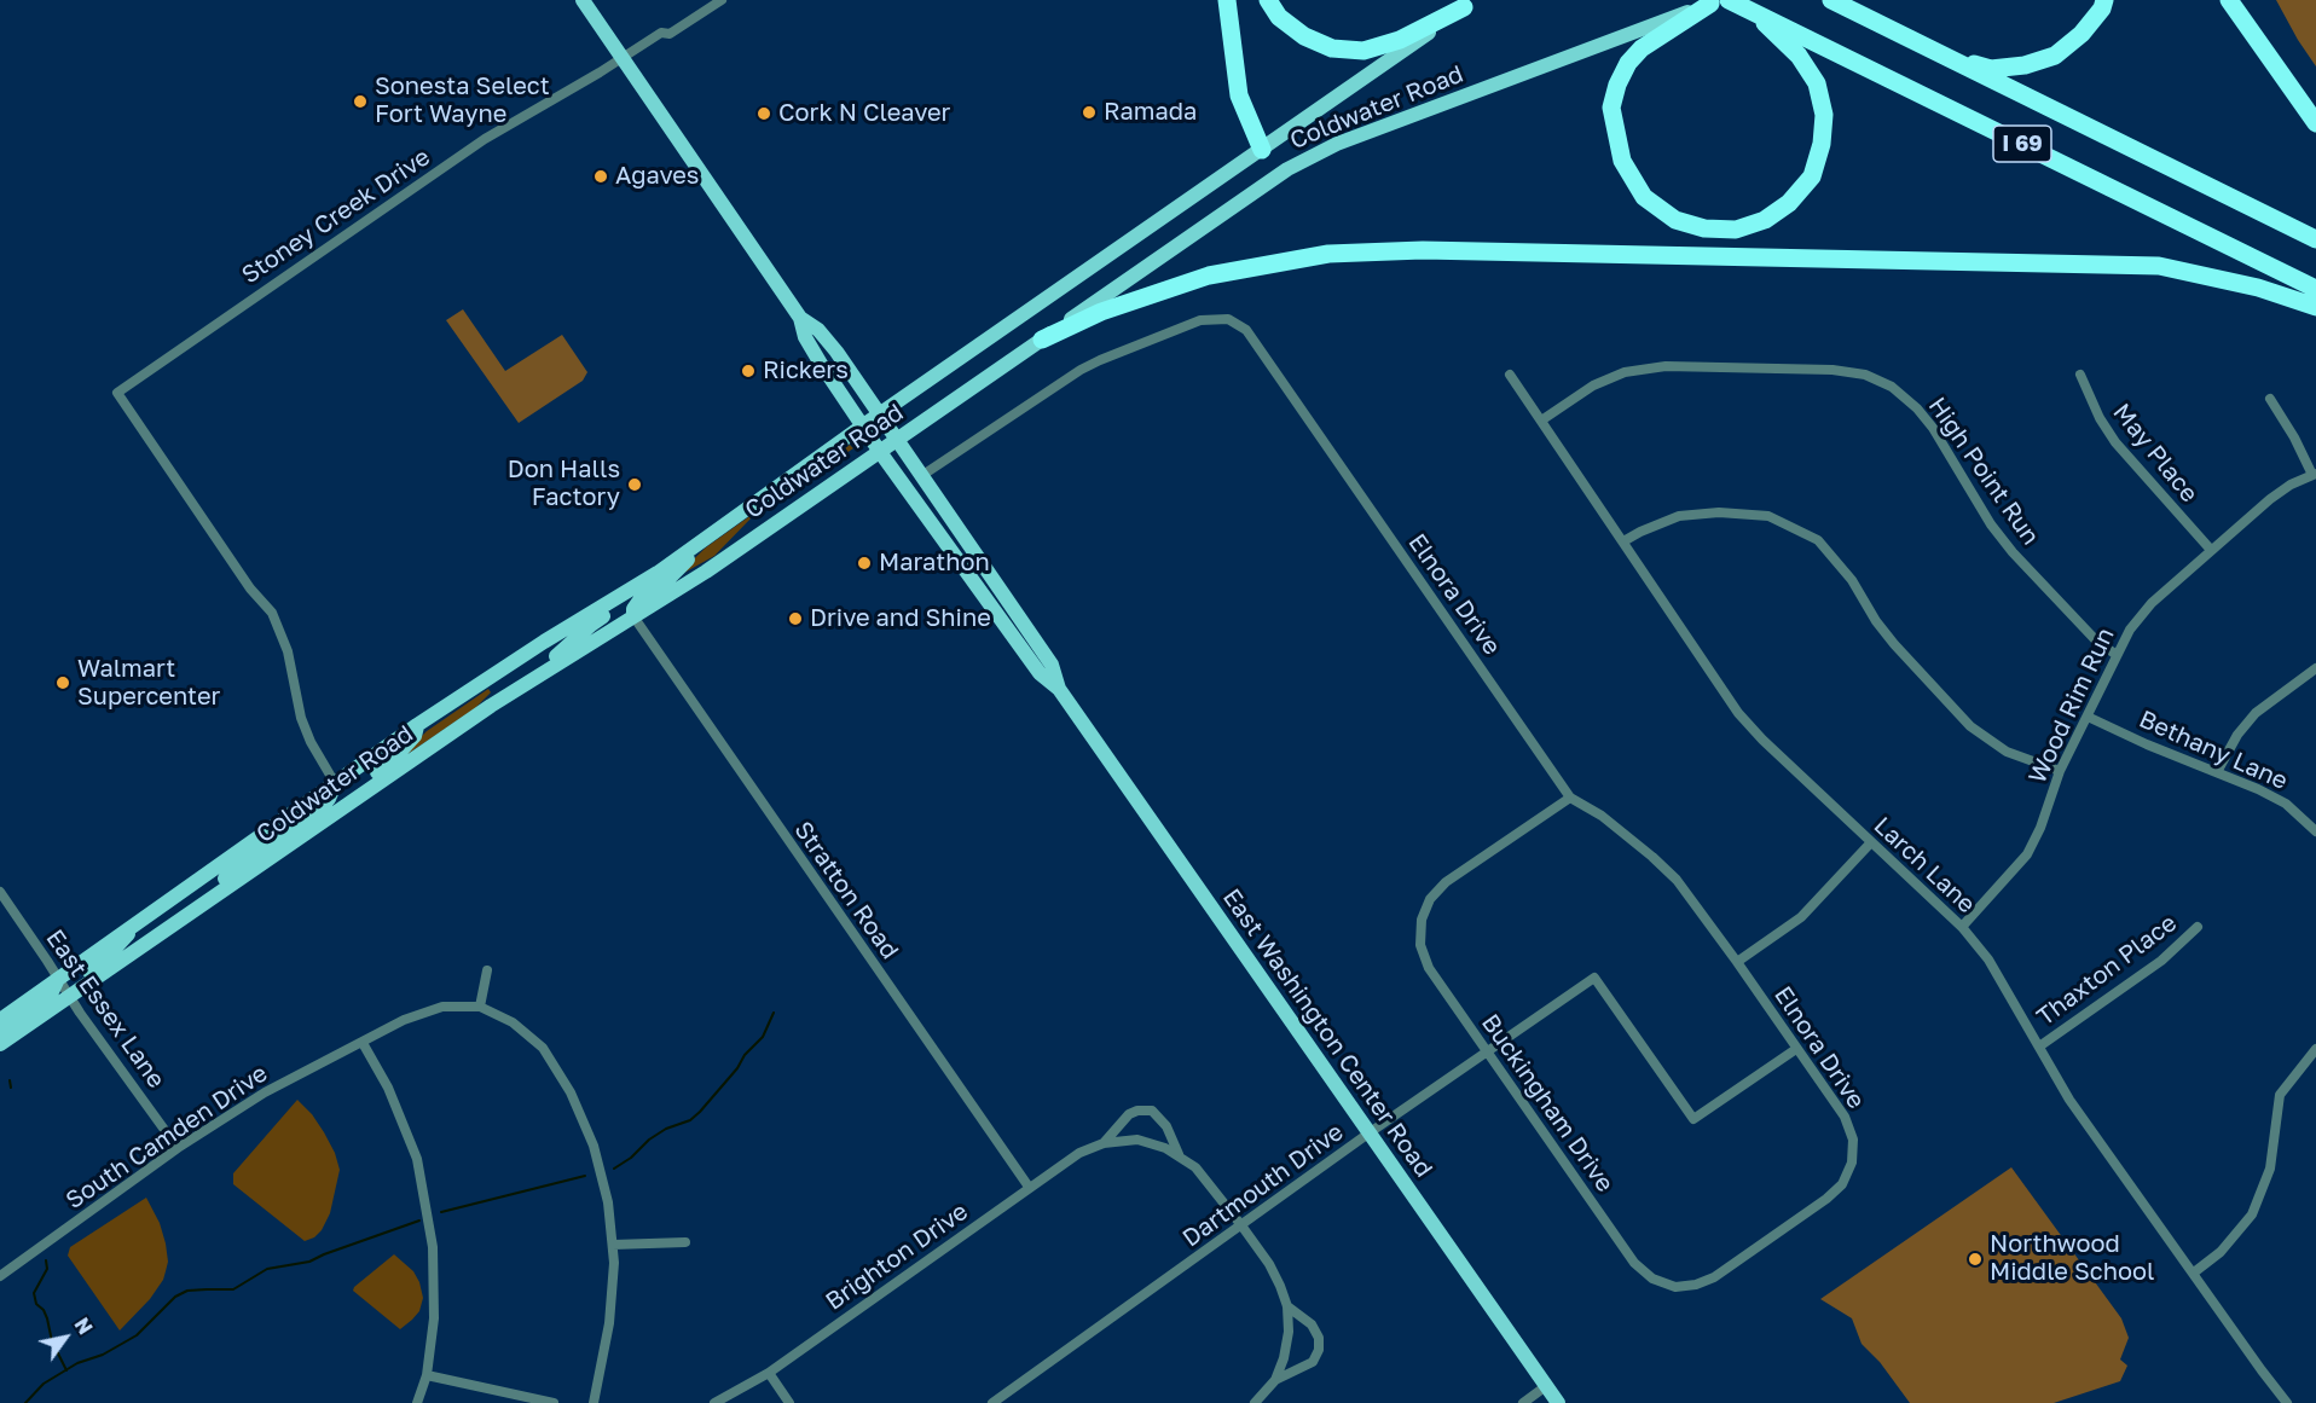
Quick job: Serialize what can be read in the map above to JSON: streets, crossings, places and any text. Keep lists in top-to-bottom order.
{
  "streets": {
    "highway": ["I 69"],
    "main road": ["Coldwater Road", "East Washington Center Road"],
    "street": [
      "Stoney Creek Drive",
      "May Place",
      "High Point Run",
      "Elnora Drive",
      "Wood Rim Run",
      "Bethany Lane",
      "Larch Lane",
      "Stratton Road",
      "Thaxton Place",
      "East Essex Lane",
      "Buckingham Drive",
      "South Camden Drive",
      "Dartmouth Drive",
      "Brighton Drive"
    ]
  },
  "crossings": [
    ["Coldwater Road", "I 69"],
    ["Coldwater Road", "Stoney Creek Drive"],
    ["Coldwater Road", "Stratton Road"],
    ["Coldwater Road", "East Essex Lane"],
    ["Coldwater Road", "East Washington Center Road"],
    ["Stoney Creek Drive", "East Washington Center Road"],
    ["May Place", "Wood Rim Run"],
    ["High Point Run", "Wood Rim Run"],
    ["High Point Run", "Larch Lane"],
    ["Elnora Drive", "East Washington Center Road"],
    ["Elnora Drive", "Buckingham Drive"],
    ["Elnora Drive", "Dartmouth Drive"],
    ["Wood Rim Run", "Bethany Lane"],
    ["Wood Rim Run", "Larch Lane"],
    ["Larch Lane", "Thaxton Place"],
    ["Stratton Road", "Brighton Drive"],
    ["East Essex Lane", "South Camden Drive"],
    ["East Washington Center Road", "Dartmouth Drive"],
    ["Buckingham Drive", "Dartmouth Drive"],
    ["Dartmouth Drive", "Brighton Drive"]
  ],
  "places": [
    "Sonesta Select Fort Wayne",
    "Ramada",
    "Cork N Cleaver",
    "Agaves",
    "Rickers",
    "Don Halls Factory",
    "Marathon",
    "Drive and Shine",
    "Walmart Supercenter",
    "Northwood Middle School"
  ],
  "north": "top right"
}
